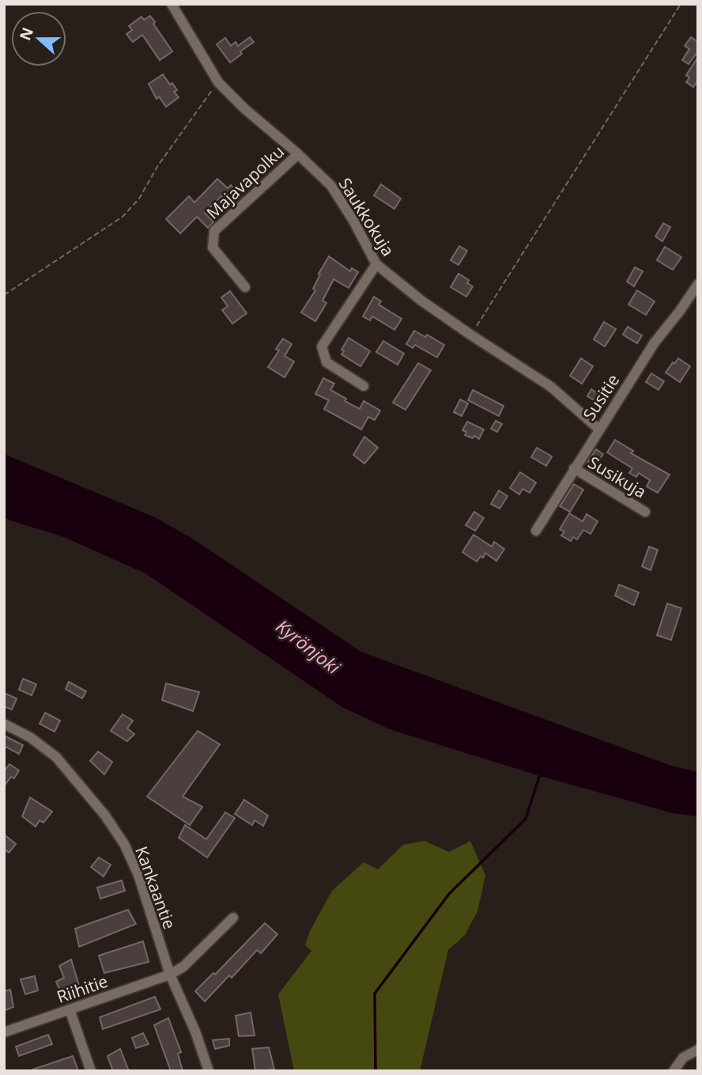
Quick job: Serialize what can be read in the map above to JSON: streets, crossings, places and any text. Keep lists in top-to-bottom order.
{
  "streets": {
    "street": [
      "Majavapolku",
      "Saukkokuja",
      "Susitie",
      "Susikuja",
      "Kankaantie",
      "Riihitie"
    ]
  },
  "crossings": [
    ["Majavapolku", "Saukkokuja"],
    ["Saukkokuja", "Susitie"],
    ["Susitie", "Susikuja"],
    ["Kankaantie", "Riihitie"]
  ],
  "water": ["Kyrönjoki"],
  "north": "left"
}
